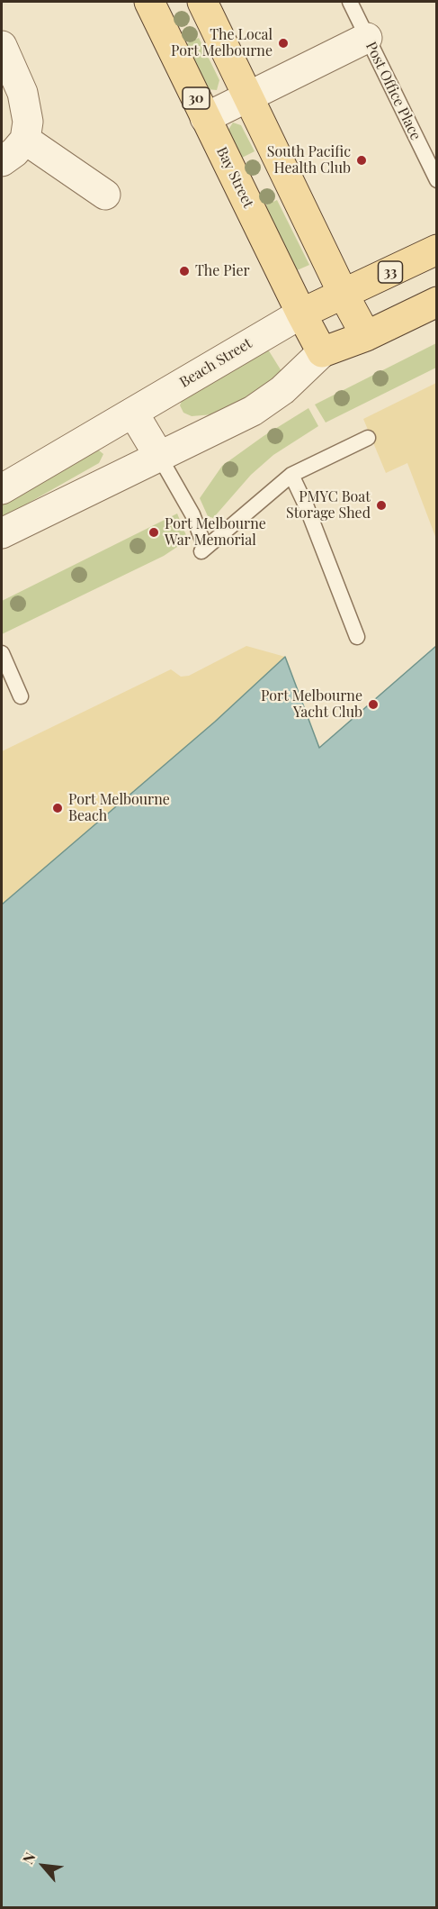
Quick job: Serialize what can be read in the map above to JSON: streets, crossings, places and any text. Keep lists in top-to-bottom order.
{
  "streets": {
    "main road": [
      "30",
      "Bay Street",
      "33",
      "Beach Street"
    ],
    "lane": ["Post Office Place"]
  },
  "crossings": [
    ["Bay Street", "Beach Street"]
  ],
  "places": [
    "The Local Port Melbourne",
    "South Pacific Health Club",
    "The Pier",
    "PMYC Boat Storage Shed",
    "Port Melbourne War Memorial",
    "Port Melbourne Yacht Club",
    "Port Melbourne Beach"
  ],
  "north": "top left"
}
